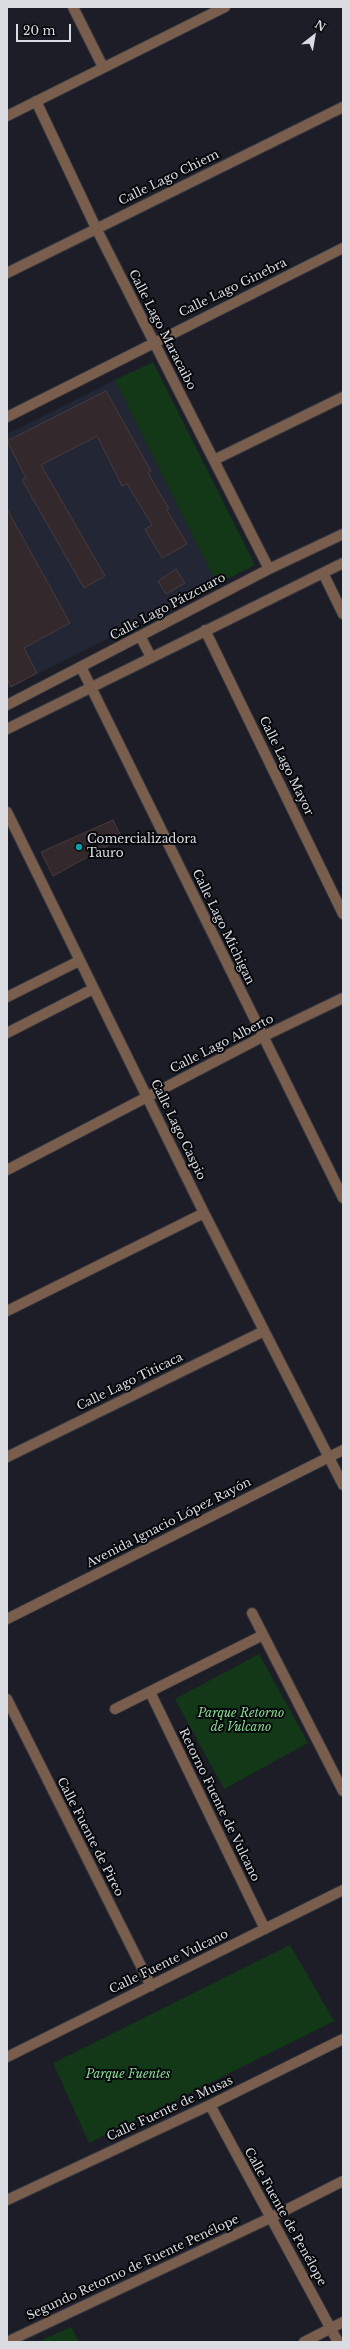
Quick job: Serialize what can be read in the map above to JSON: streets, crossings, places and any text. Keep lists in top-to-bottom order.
{
  "streets": {
    "street": [
      "Calle Lago Chiem",
      "Calle Lago Ginebra",
      "Calle Lago Maracaibo",
      "Calle Lago Pátzcuaro",
      "Calle Lago Mayor",
      "Calle Lago Michigan",
      "Calle Lago Alberto",
      "Calle Lago Caspio",
      "Calle Lago Titicaca",
      "Avenida Ignacio López Rayón",
      "Retorno Fuente de Vulcano",
      "Calle Fuente de Pireo",
      "Calle Fuente Vulcano",
      "Calle Fuente de Musas",
      "Calle Fuente de Penélope",
      "Segundo Retorno de Fuente Penélope"
    ]
  },
  "crossings": [
    ["Calle Lago Chiem", "Calle Lago Maracaibo"],
    ["Calle Lago Ginebra", "Calle Lago Maracaibo"],
    ["Calle Lago Maracaibo", "Calle Lago Pátzcuaro"],
    ["Calle Lago Pátzcuaro", "Calle Lago Michigan"],
    ["Calle Lago Michigan", "Calle Lago Alberto"],
    ["Calle Lago Alberto", "Calle Lago Caspio"],
    ["Calle Lago Caspio", "Calle Lago Titicaca"],
    ["Calle Lago Caspio", "Avenida Ignacio López Rayón"],
    ["Retorno Fuente de Vulcano", "Calle Fuente Vulcano"],
    ["Calle Fuente de Pireo", "Calle Fuente Vulcano"],
    ["Calle Fuente de Musas", "Calle Fuente de Penélope"],
    ["Calle Fuente de Penélope", "Segundo Retorno de Fuente Penélope"]
  ],
  "parks": ["Parque Retorno de Vulcano", "Parque Fuentes"],
  "places": ["Comercializadora Tauro"],
  "scale_bar": "20 m",
  "north": "top right"
}
